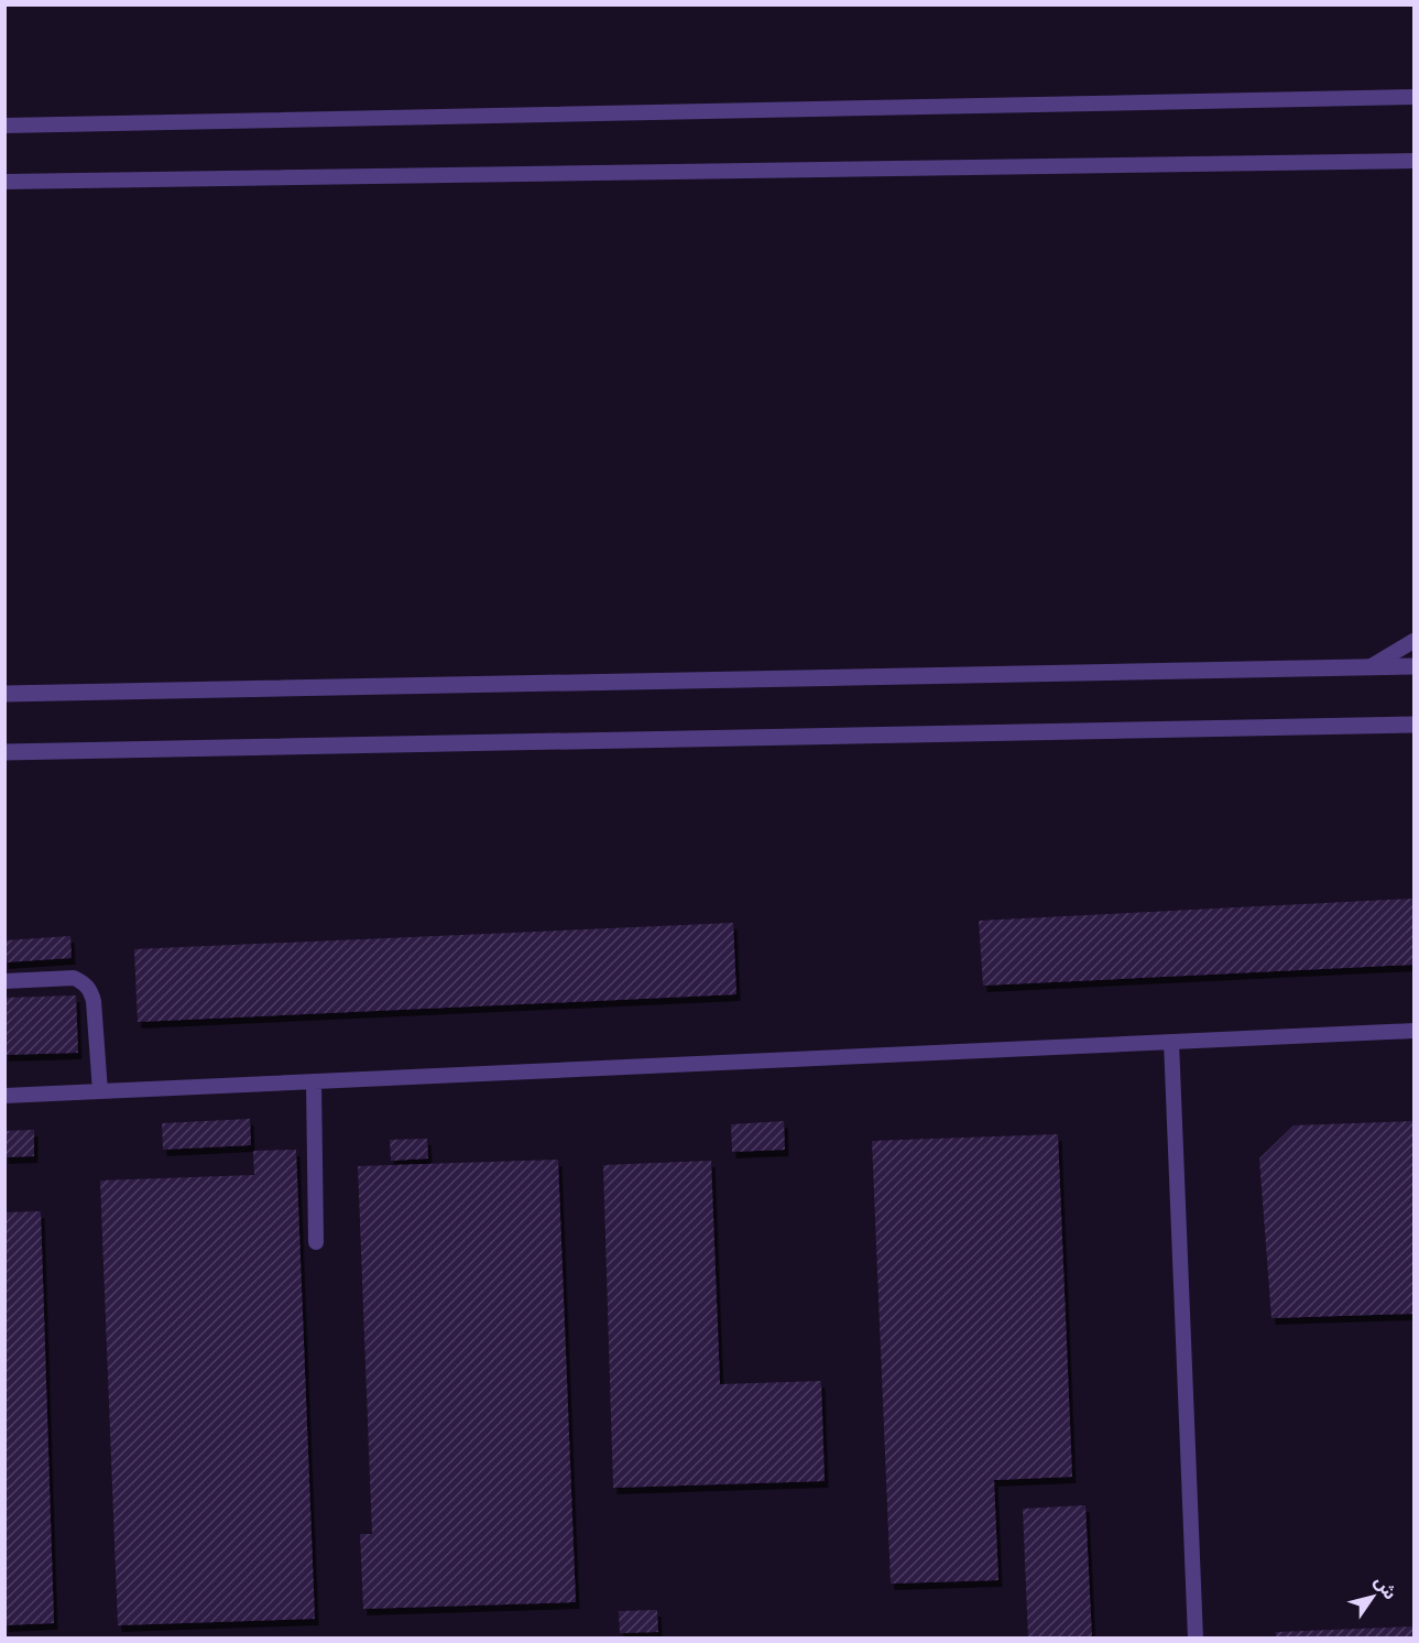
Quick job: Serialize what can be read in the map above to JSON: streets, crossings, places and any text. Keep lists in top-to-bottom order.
{
  "north": "top right"
}
